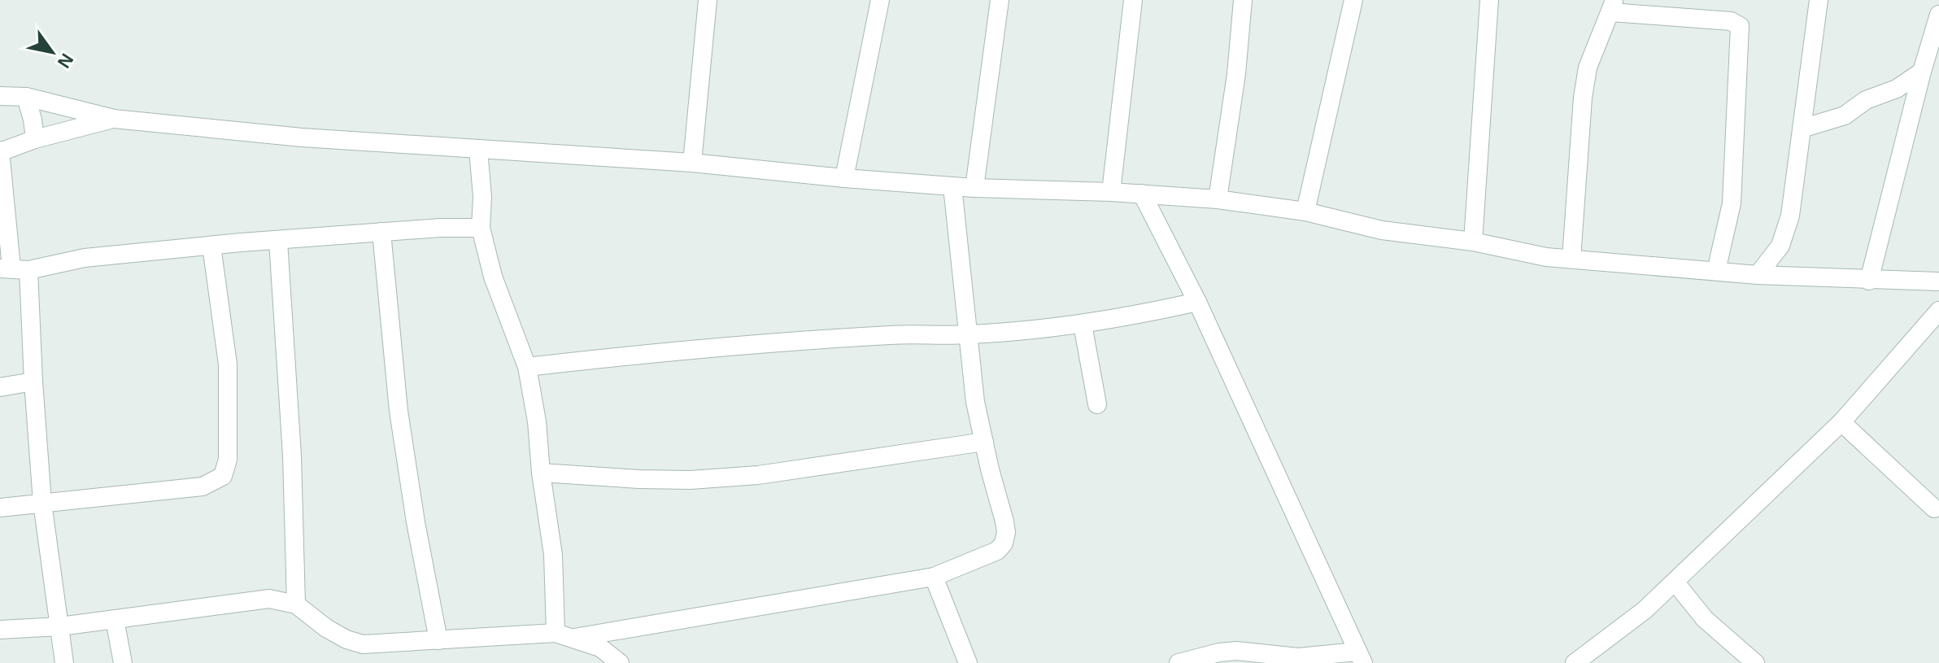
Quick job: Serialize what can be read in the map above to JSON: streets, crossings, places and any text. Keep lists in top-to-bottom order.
{
  "north": "bottom right"
}
